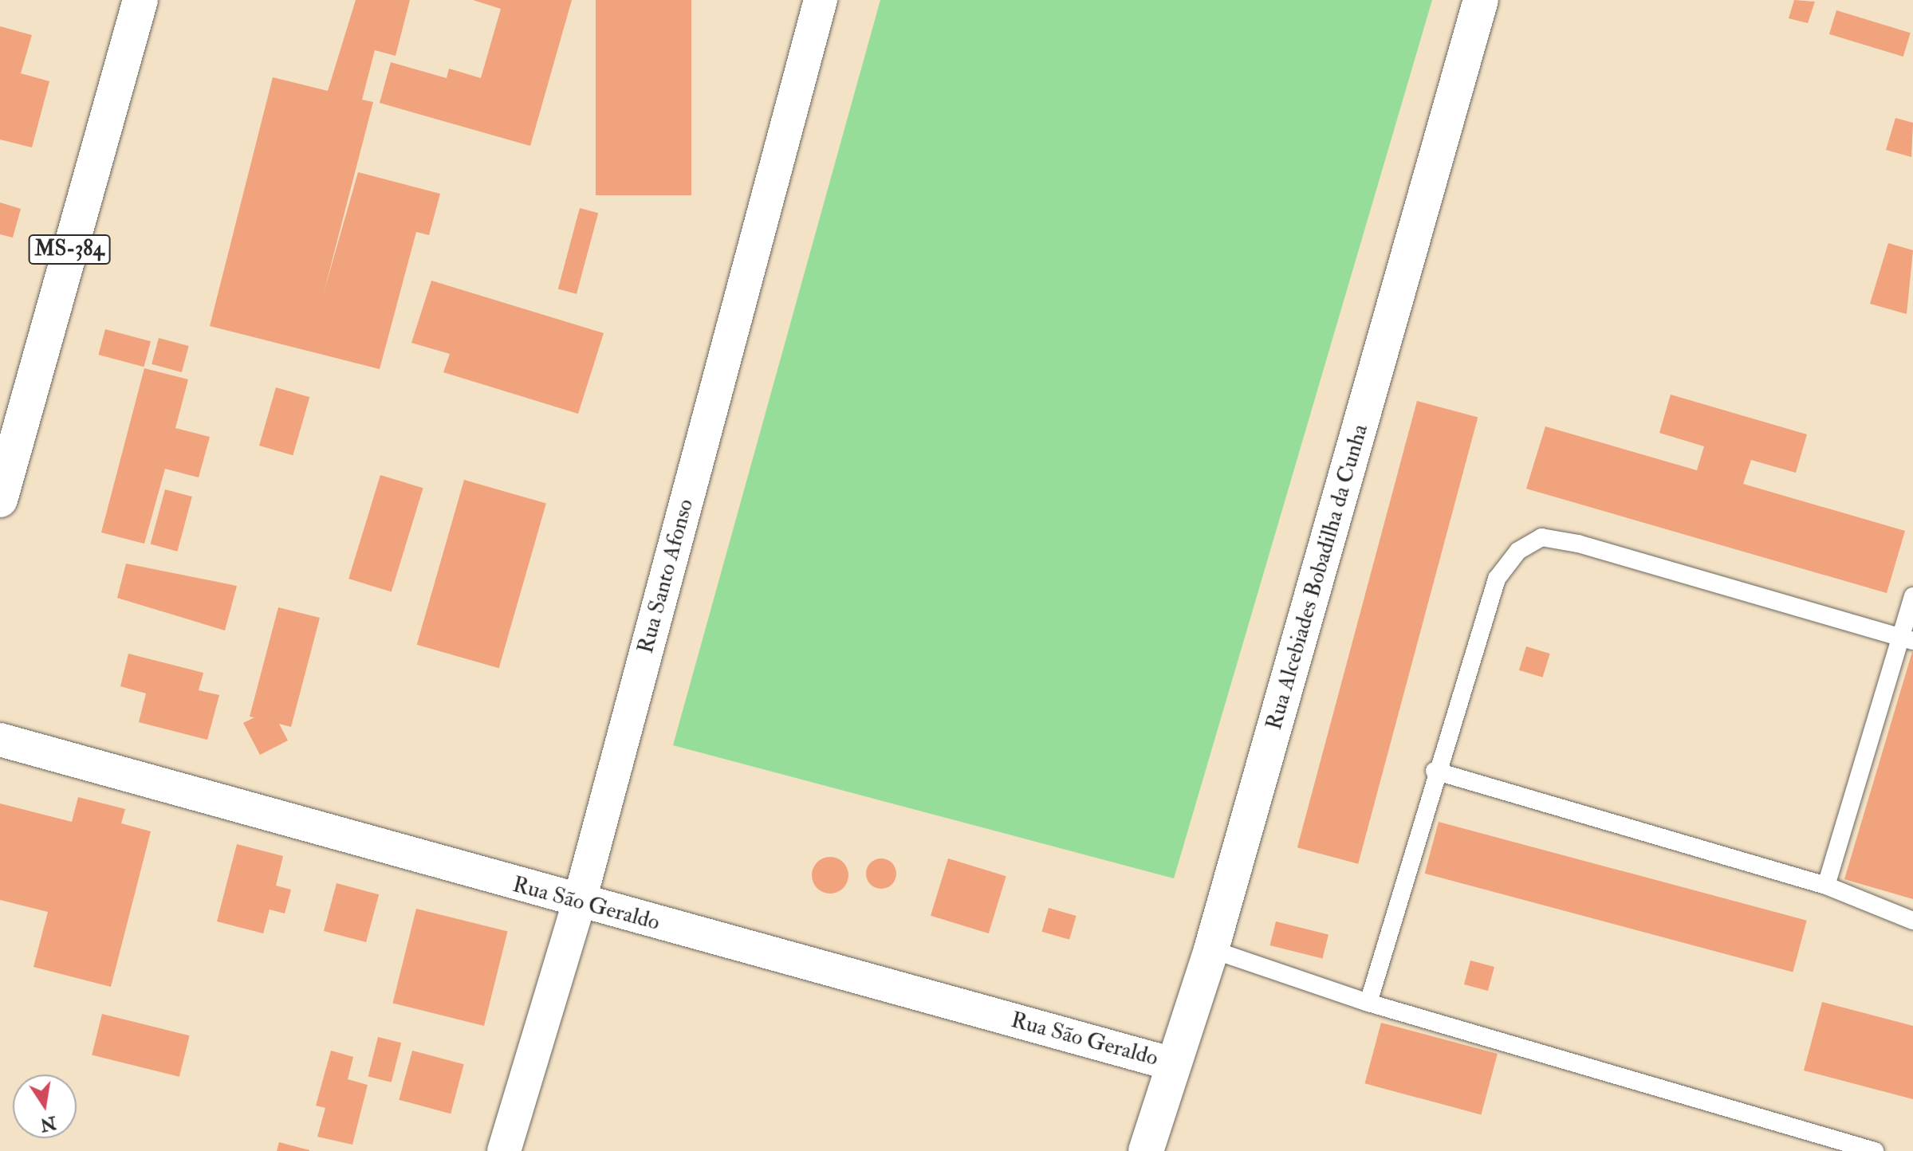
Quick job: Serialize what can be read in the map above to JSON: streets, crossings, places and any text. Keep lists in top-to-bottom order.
{
  "streets": {
    "street": [
      "MS-384",
      "Rua Santo Afonso",
      "Rua Alcebiades Bobadilha da Cunha",
      "Rua São Geraldo"
    ]
  },
  "crossings": [
    ["Rua Santo Afonso", "Rua São Geraldo"],
    ["Rua Alcebiades Bobadilha da Cunha", "Rua São Geraldo"]
  ],
  "north": "bottom"
}
